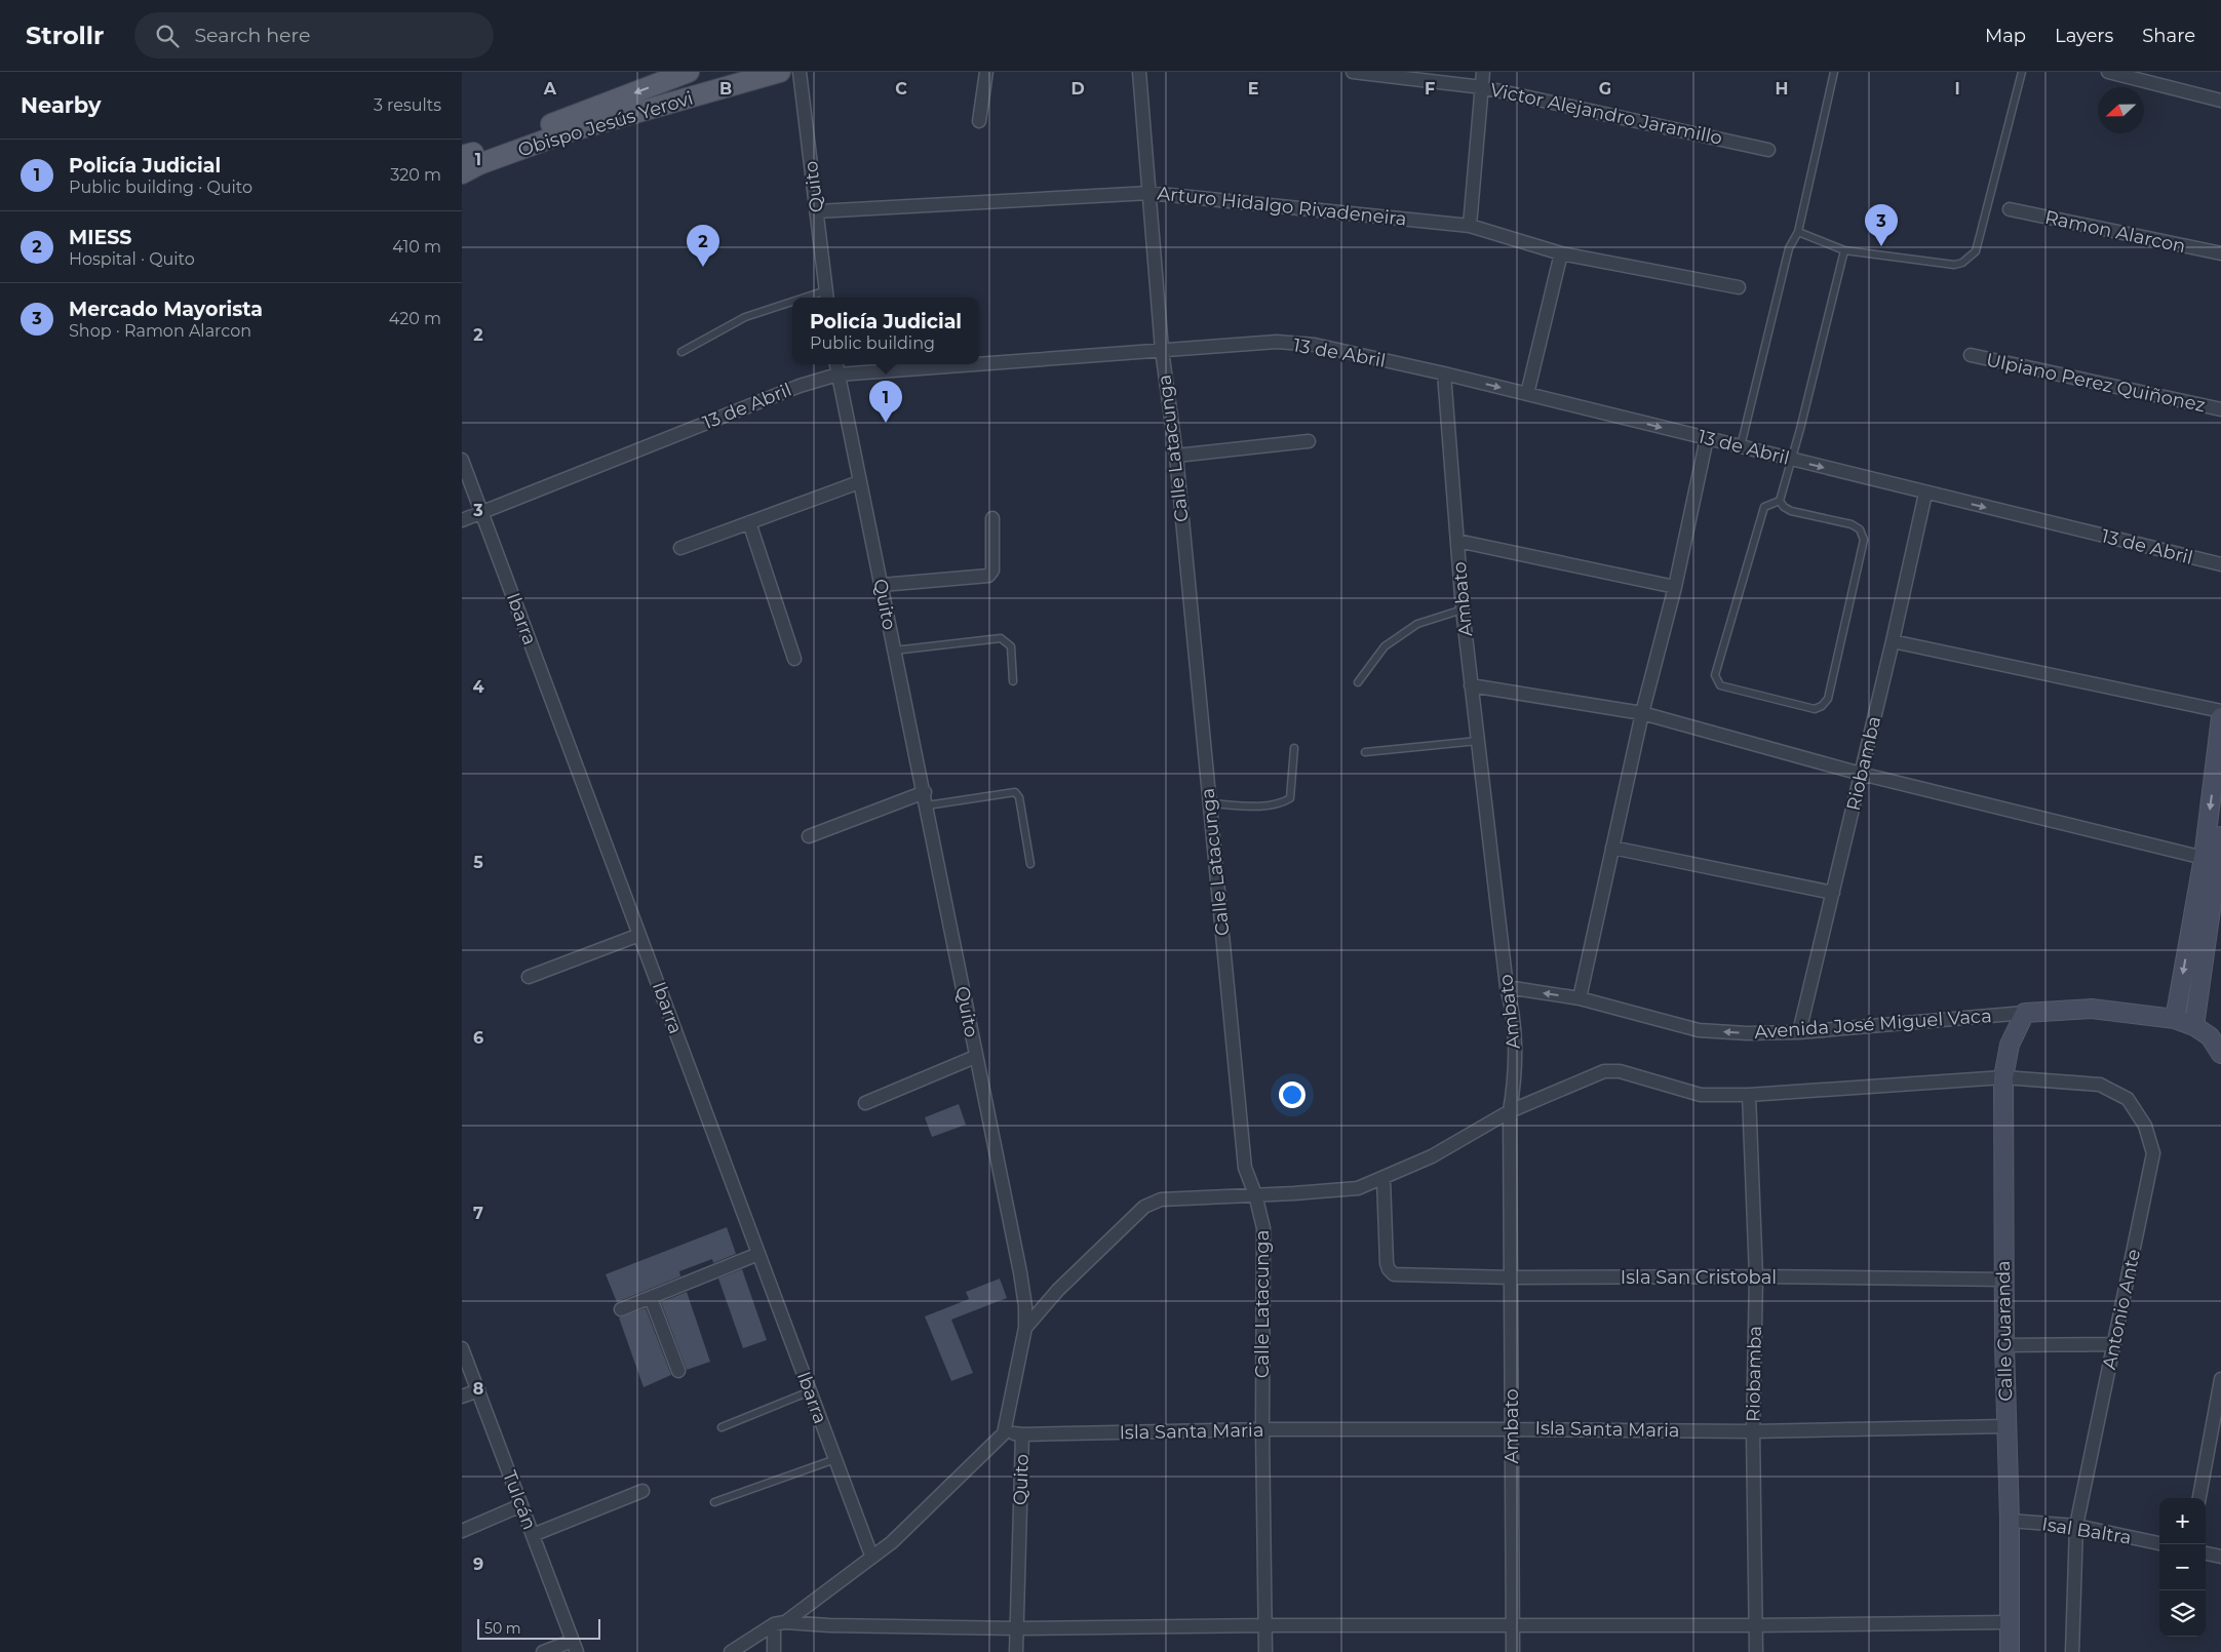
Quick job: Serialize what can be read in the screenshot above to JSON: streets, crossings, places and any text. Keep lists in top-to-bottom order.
{
  "streets": {
    "main road": ["Obispo Jesús Yerovi"],
    "street": [
      "Victor Alejandro Jaramillo",
      "Quito",
      "Arturo Hidalgo Rivadeneira",
      "Ramon Alarcon",
      "13 de Abril",
      "Ulpiano Perez Quiñonez",
      "Calle Latacunga",
      "Ambato",
      "Ibarra",
      "Riobamba",
      "Avenida José Miguel Vaca",
      "Isla San Cristobal",
      "Antonio Ante",
      "Calle Guaranda",
      "Isla Santa Maria",
      "Tulcán",
      "Isal Baltra"
    ]
  },
  "crossings": [
    ["Quito", "Arturo Hidalgo Rivadeneira"],
    ["Quito", "13 de Abril"],
    ["Quito", "Antonio Ante"],
    ["Quito", "Isla Santa Maria"],
    ["Arturo Hidalgo Rivadeneira", "Calle Latacunga"],
    ["13 de Abril", "Calle Latacunga"],
    ["13 de Abril", "Ambato"],
    ["13 de Abril", "Ibarra"],
    ["13 de Abril", "Riobamba"],
    ["Calle Latacunga", "Antonio Ante"],
    ["Calle Latacunga", "Isla Santa Maria"],
    ["Ambato", "Avenida José Miguel Vaca"],
    ["Ambato", "Isla San Cristobal"],
    ["Ambato", "Antonio Ante"],
    ["Ambato", "Isla Santa Maria"],
    ["Riobamba", "Avenida José Miguel Vaca"],
    ["Riobamba", "Isla San Cristobal"],
    ["Riobamba", "Antonio Ante"],
    ["Riobamba", "Isla Santa Maria"],
    ["Avenida José Miguel Vaca", "Calle Guaranda"],
    ["Isla San Cristobal", "Antonio Ante"],
    ["Isla San Cristobal", "Calle Guaranda"],
    ["Antonio Ante", "Calle Guaranda"],
    ["Antonio Ante", "Isal Baltra"],
    ["Calle Guaranda", "Isla Santa Maria"],
    ["Calle Guaranda", "Isal Baltra"]
  ],
  "one_way": ["13 de Abril", "Avenida José Miguel Vaca"],
  "scale_bar": "50 m",
  "north": "left",
  "page": {
    "header": "Strollr",
    "search": "Search here",
    "nav": ["Map", "Layers", "Share"],
    "heading": ["Nearby", "3 results"],
    "list": [
      {
        "mark": "1",
        "name": "Policía Judicial",
        "note": "Public building · Quito",
        "value": "320 m"
      },
      {
        "mark": "2",
        "name": "MIESS",
        "note": "Hospital · Quito",
        "value": "410 m"
      },
      {
        "mark": "3",
        "name": "Mercado Mayorista",
        "note": "Shop · Ramon Alarcon",
        "value": "420 m"
      }
    ],
    "pins": ["3", "2", "1"],
    "popup": ["Policía Judicial", "Public building"],
    "map_buttons": ["+", "−"],
    "scale": "50 m"
  },
  "grid": {
    "columns": [
      "A",
      "B",
      "C",
      "D",
      "E",
      "F",
      "G",
      "H",
      "I"
    ],
    "rows": [
      "1",
      "2",
      "3",
      "4",
      "5",
      "6",
      "7",
      "8",
      "9"
    ]
  }
}
